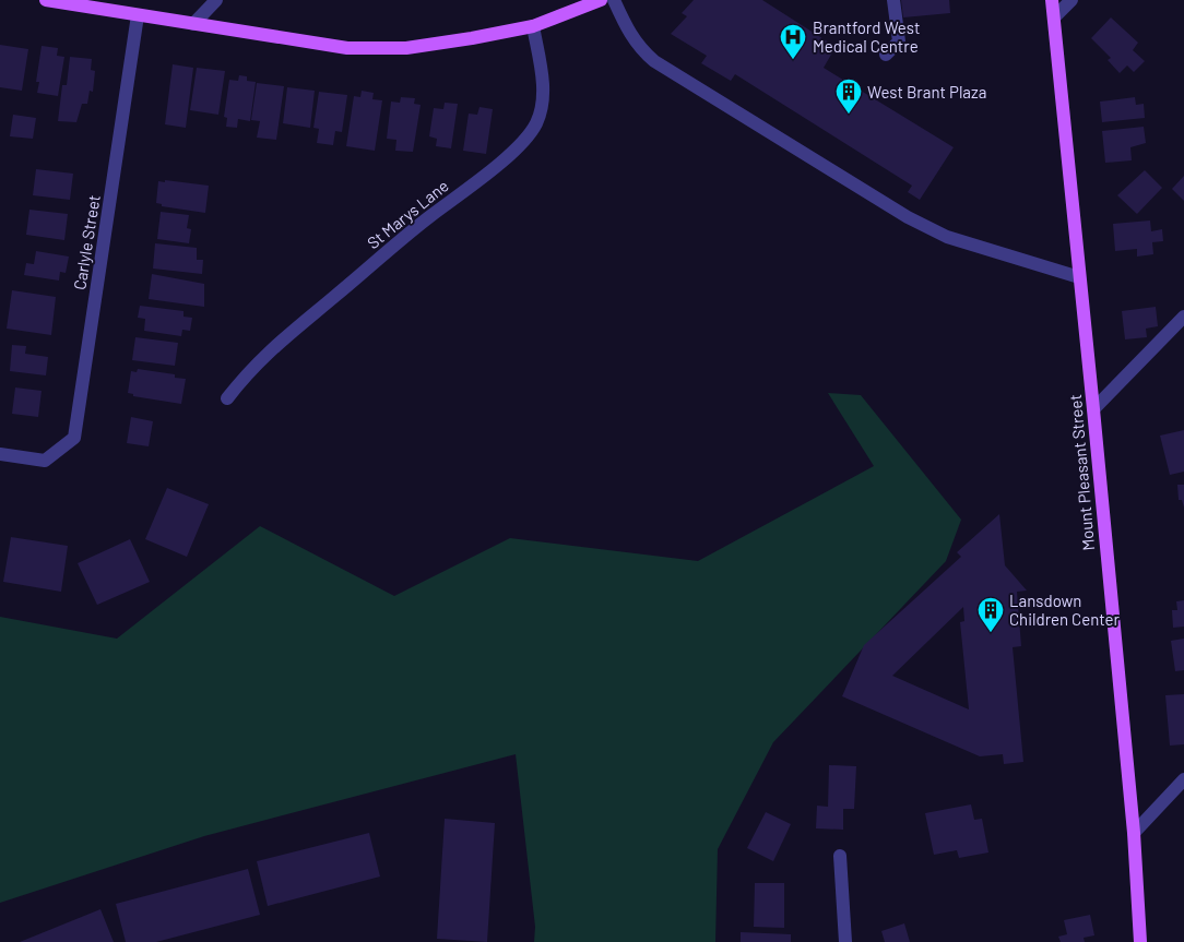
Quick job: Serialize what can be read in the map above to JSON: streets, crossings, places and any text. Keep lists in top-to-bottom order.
{
  "streets": {
    "main road": ["Mount Pleasant Street"],
    "street": ["St Marys Lane", "Carlyle Street"]
  },
  "places": {
    "hospital": ["Brantford West Medical Centre"],
    "building": ["West Brant Plaza", "Lansdown Children Center"]
  }
}
